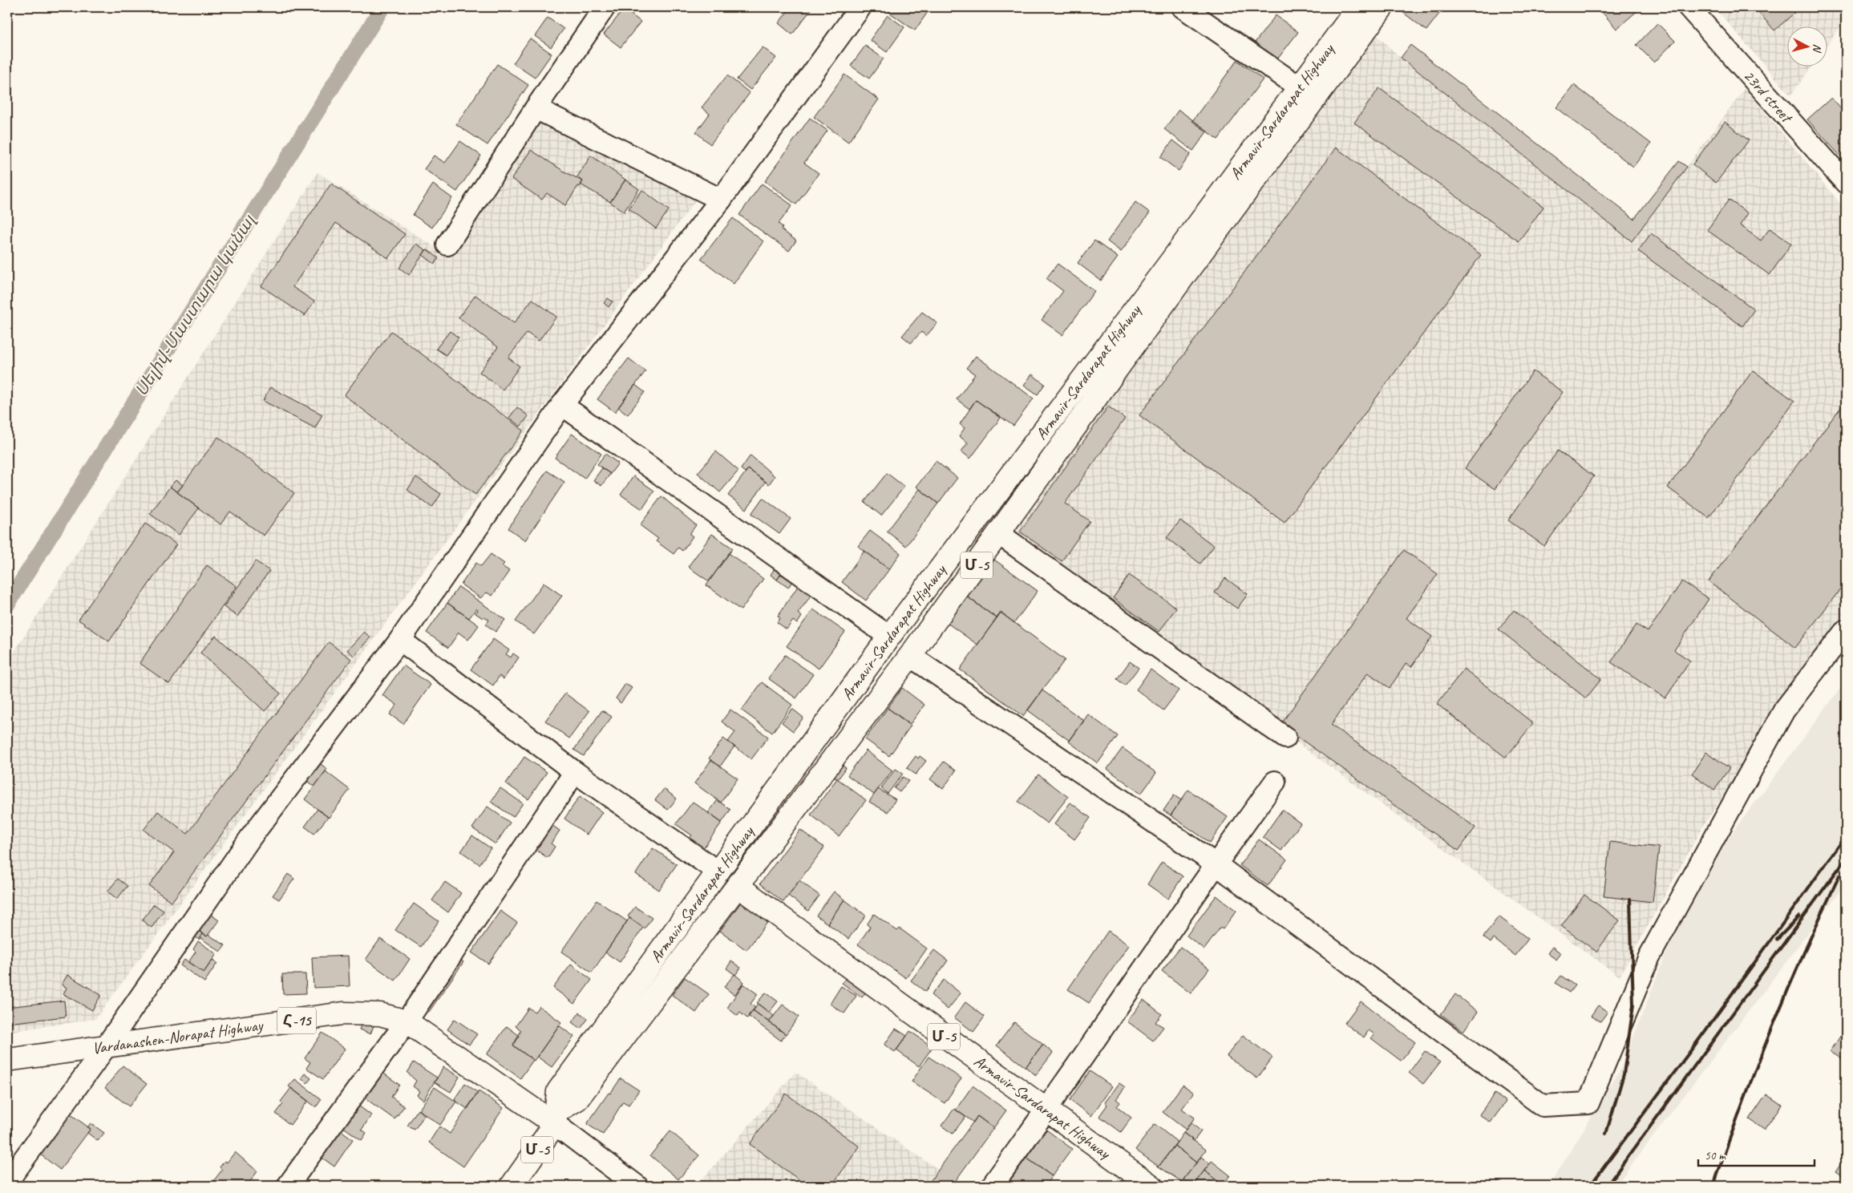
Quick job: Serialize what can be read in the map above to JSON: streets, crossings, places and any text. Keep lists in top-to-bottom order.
{
  "streets": {
    "main road": [
      "Armavir-Sardarapat Highway",
      "Մ-5",
      "Հ-15",
      "Vardanashen-Norapat Highway"
    ],
    "street": ["23rd street"]
  },
  "crossings": [
    ["Armavir-Sardarapat Highway", "Vardanashen-Norapat Highway"]
  ],
  "water": ["Սելիվ֊Մաստարա կանալ"],
  "scale_bar": "50 m",
  "north": "right"
}
